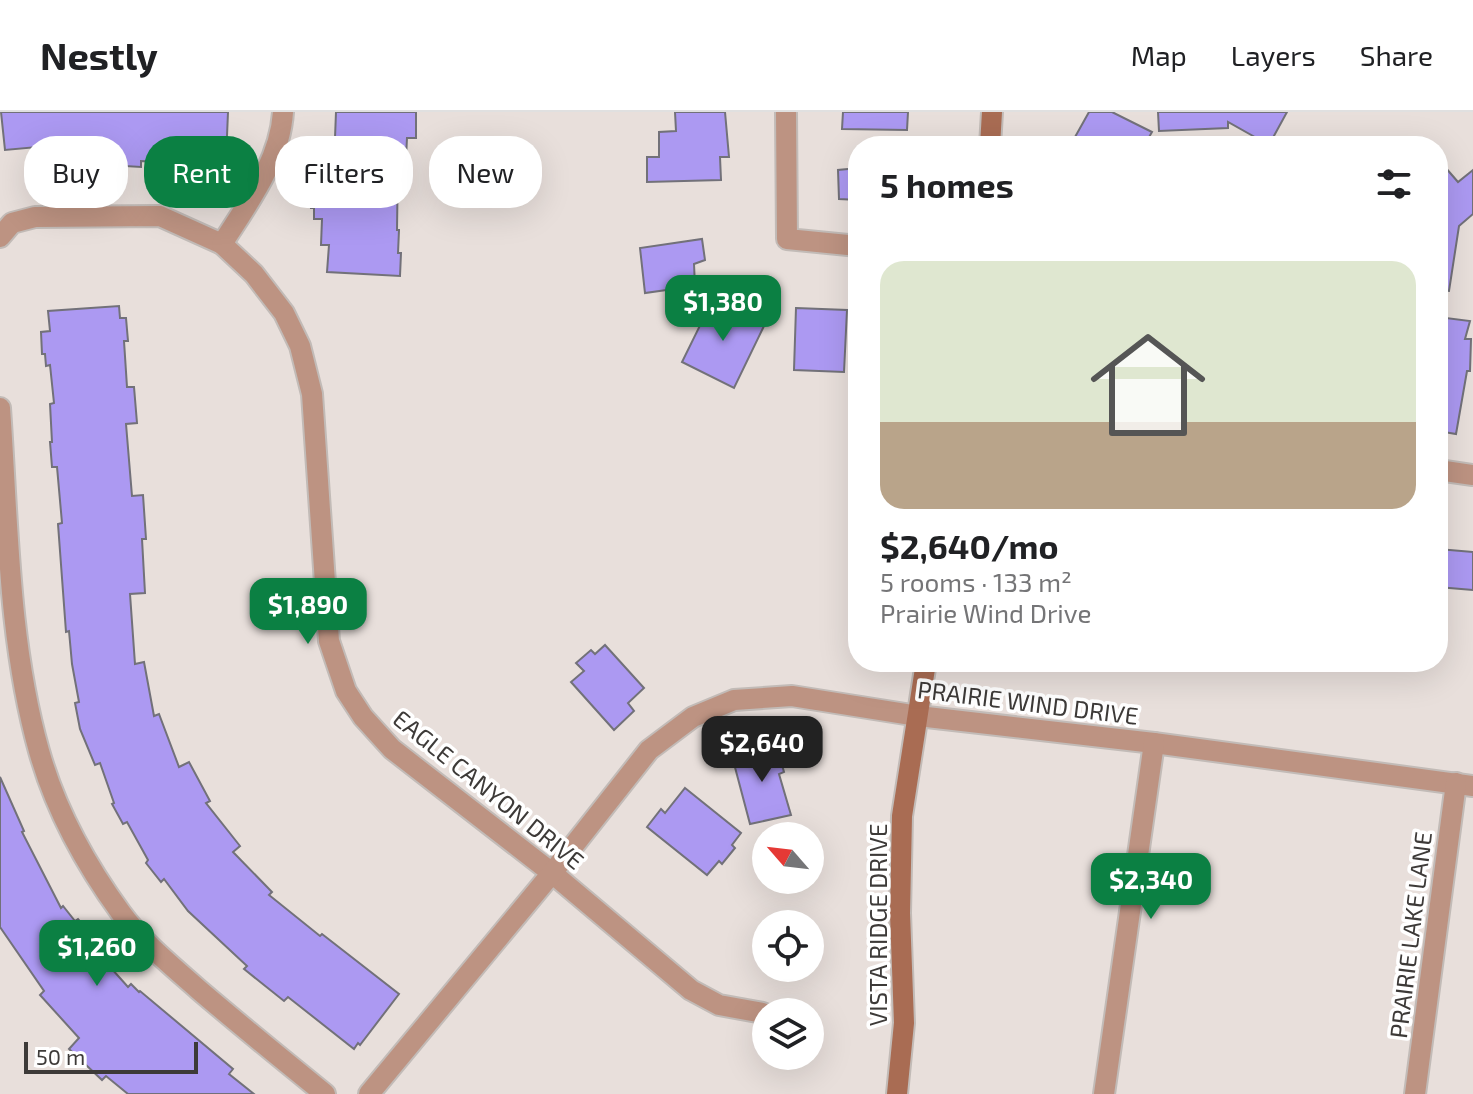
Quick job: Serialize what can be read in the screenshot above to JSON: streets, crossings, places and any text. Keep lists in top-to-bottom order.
{
  "streets": {
    "street": [
      "PRAIRIE WIND DRIVE",
      "EAGLE CANYON DRIVE",
      "VISTA RIDGE DRIVE",
      "PRAIRIE LAKE LANE"
    ]
  },
  "crossings": [
    ["PRAIRIE WIND DRIVE", "EAGLE CANYON DRIVE"],
    ["PRAIRIE WIND DRIVE", "VISTA RIDGE DRIVE"],
    ["PRAIRIE WIND DRIVE", "PRAIRIE LAKE LANE"]
  ],
  "scale_bar": "50 m",
  "north": "top left",
  "page": {
    "header": "Nestly",
    "nav": ["Map", "Layers", "Share"],
    "chip": [
      "Buy",
      "Rent",
      "Filters",
      "New"
    ],
    "heading": "5 homes",
    "list": [
      {
        "name": "$2,640/mo",
        "note": "5 rooms · 133 m² · Prairie Wind Drive"
      }
    ],
    "price": [
      "$1,380",
      "$1,890",
      "$2,640",
      "$2,340",
      "$1,260"
    ],
    "scale": "50 m"
  }
}
